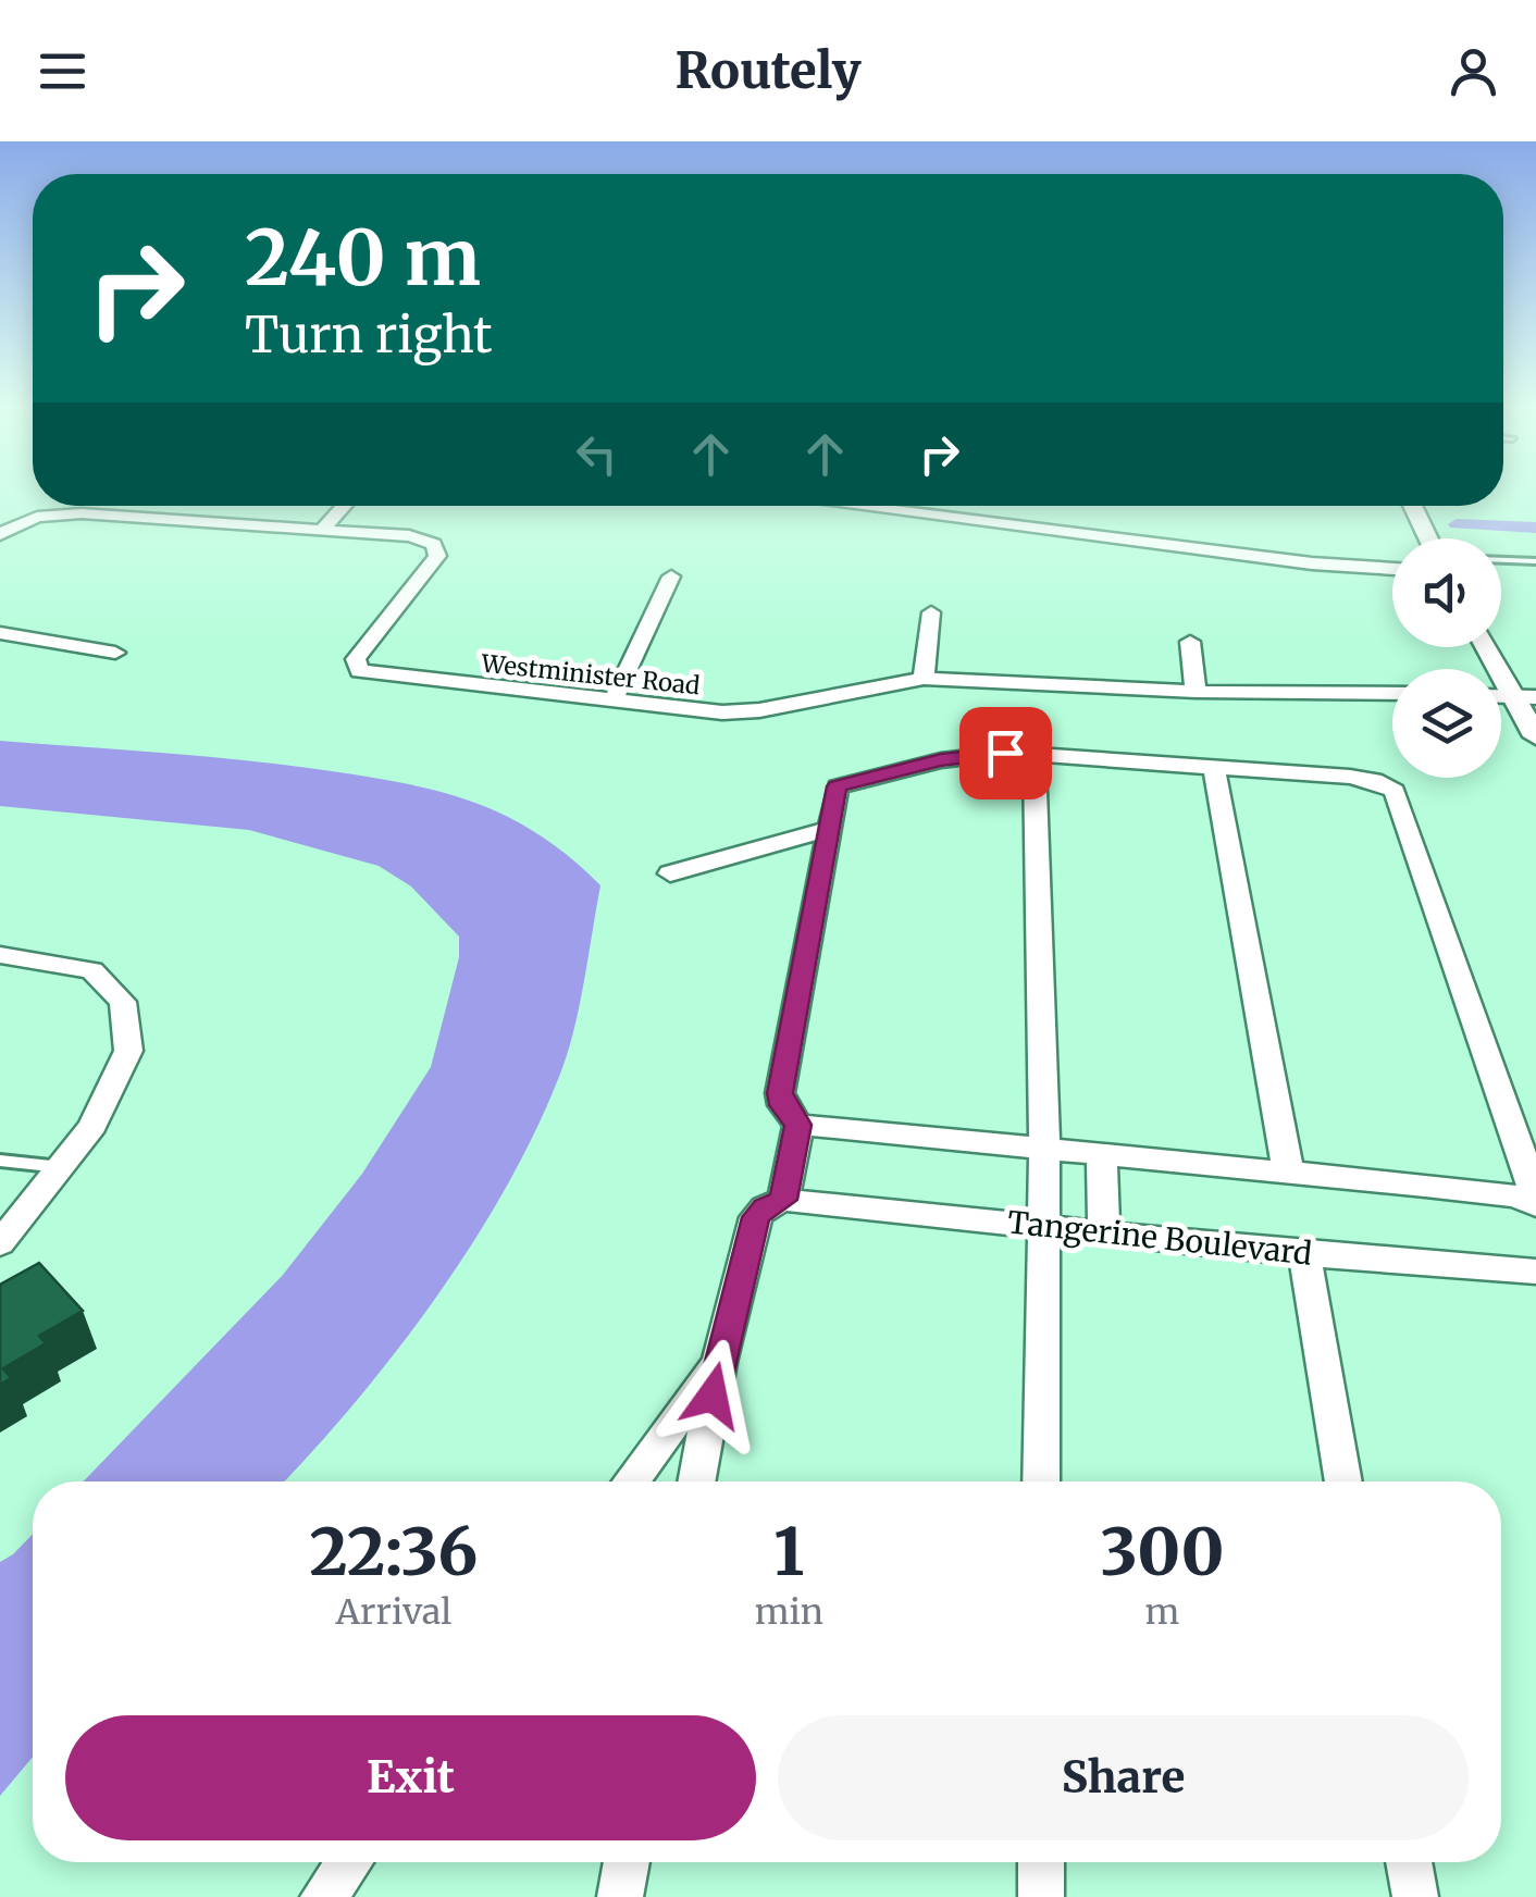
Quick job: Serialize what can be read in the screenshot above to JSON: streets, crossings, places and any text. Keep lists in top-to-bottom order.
{
  "streets": {
    "street": ["Westminister Road", "Tangerine Boulevard"]
  },
  "page": {
    "header": "Routely",
    "turn": ["240 m", "Turn right"],
    "eta": [
      "22:36",
      "Arrival",
      "1",
      "min",
      "300",
      "m"
    ],
    "buttons": ["Exit", "Share"]
  }
}
